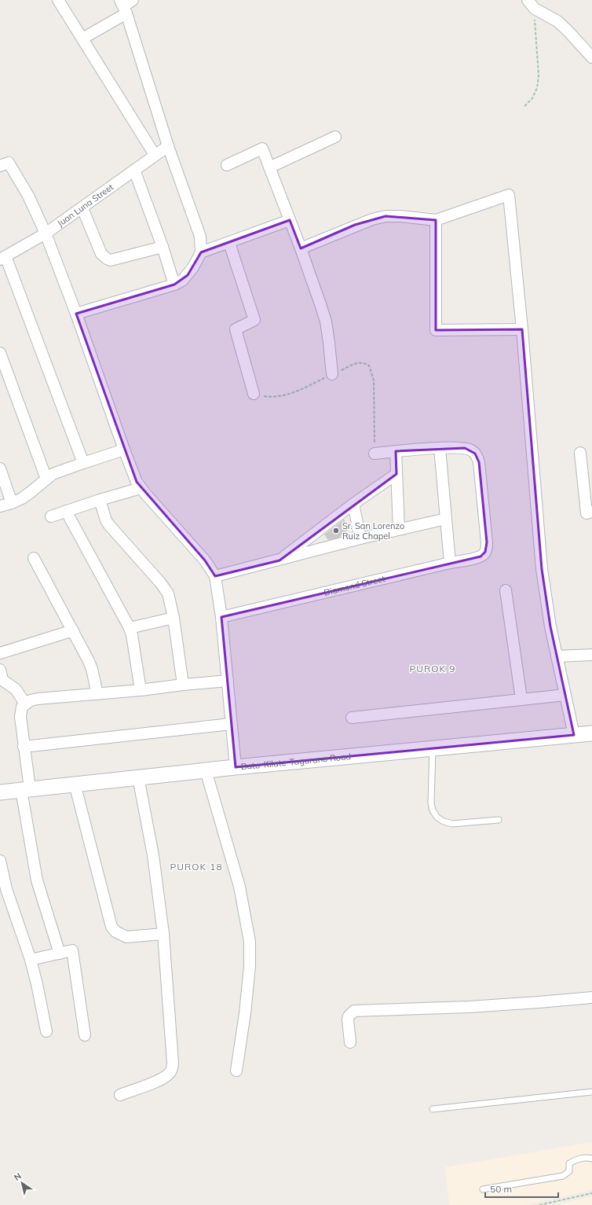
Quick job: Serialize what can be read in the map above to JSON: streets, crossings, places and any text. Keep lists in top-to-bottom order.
{
  "streets": {
    "street": ["Juan Luna Street", "Diamond Street", "Bato-Kilate-Tagurano Road"]
  },
  "districts": ["PUROK 9", "PUROK 18"],
  "places": ["Sr. San Lorenzo Ruiz Chapel"],
  "scale_bar": "50 m",
  "north": "top left"
}
